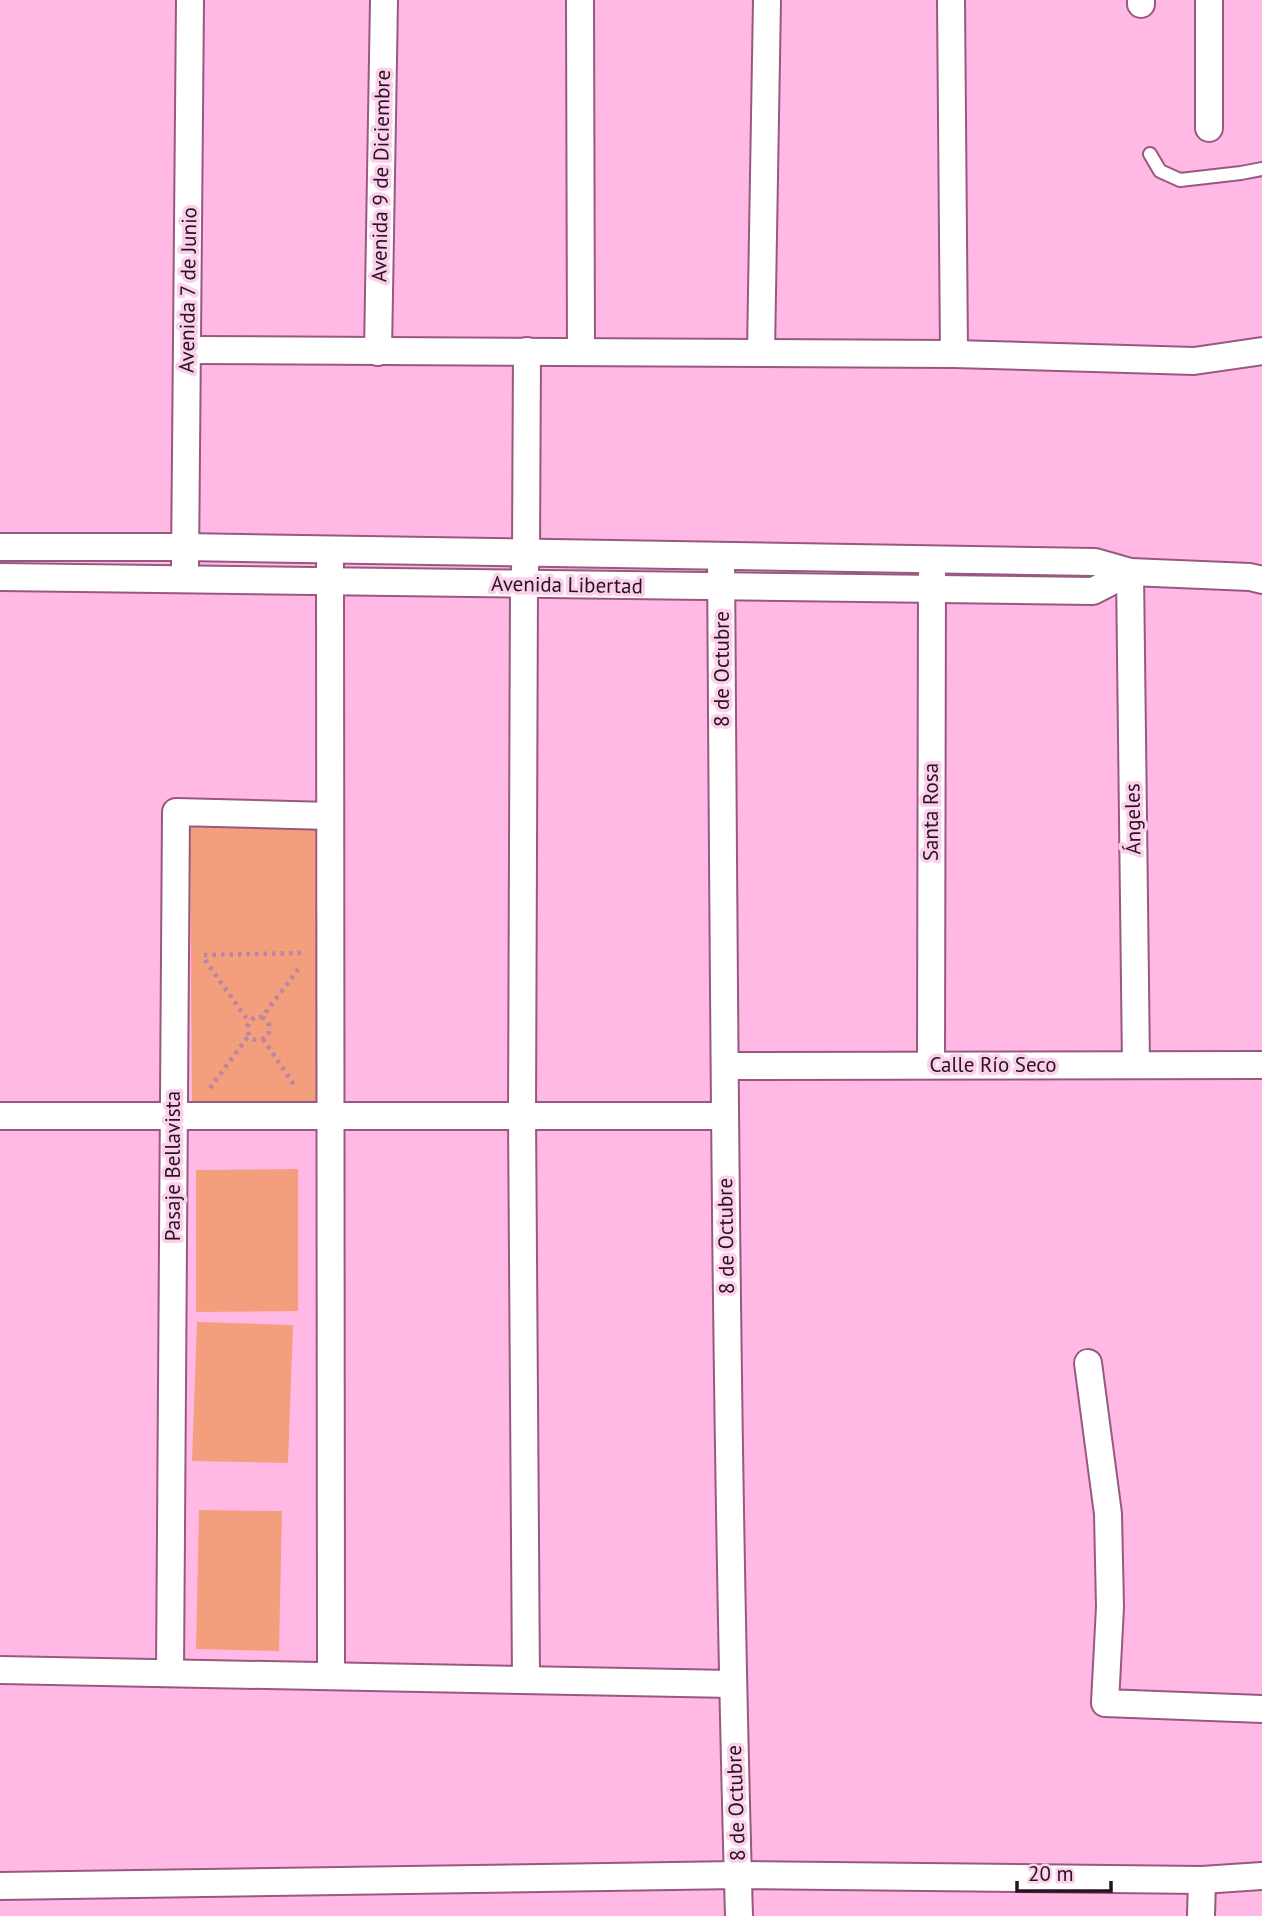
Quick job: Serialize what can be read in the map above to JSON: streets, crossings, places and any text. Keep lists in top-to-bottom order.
{
  "streets": {
    "street": [
      "Avenida 9 de Diciembre",
      "Avenida 7 de Junio",
      "Avenida Libertad",
      "8 de Octubre",
      "Santa Rosa",
      "Ángeles",
      "Calle Río Seco",
      "Pasaje Bellavista"
    ]
  },
  "crossings": [
    ["Avenida 7 de Junio", "Avenida Libertad"],
    ["Avenida Libertad", "8 de Octubre"],
    ["Avenida Libertad", "Santa Rosa"],
    ["Avenida Libertad", "Ángeles"],
    ["8 de Octubre", "Calle Río Seco"],
    ["Santa Rosa", "Calle Río Seco"],
    ["Ángeles", "Calle Río Seco"]
  ],
  "scale_bar": "20 m"
}
